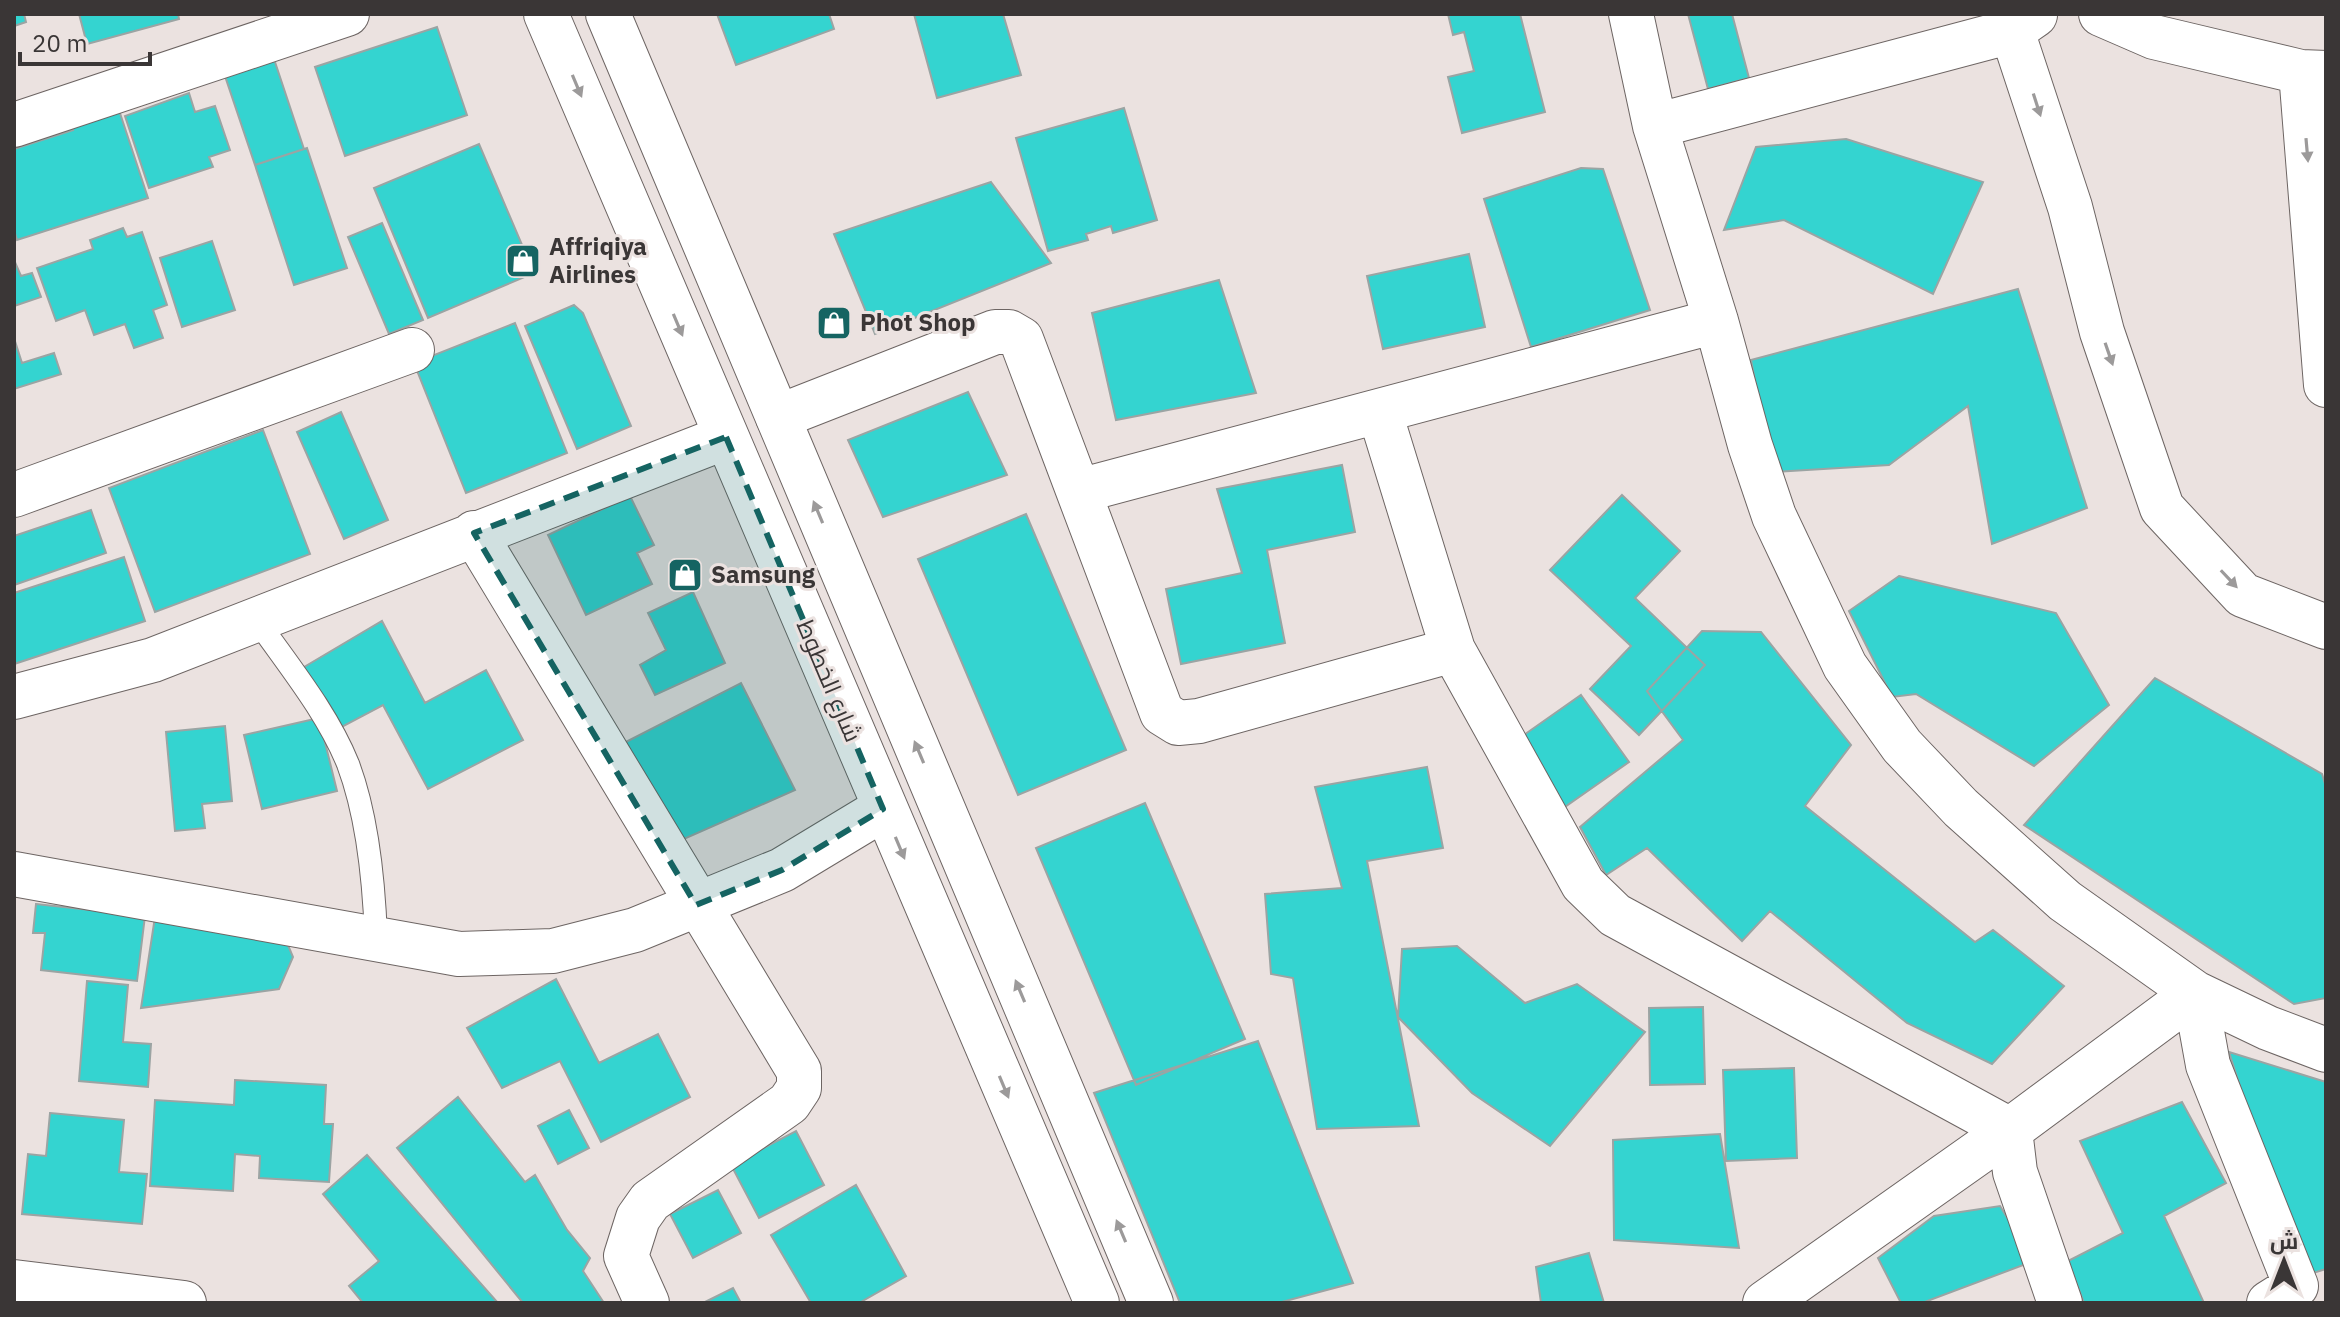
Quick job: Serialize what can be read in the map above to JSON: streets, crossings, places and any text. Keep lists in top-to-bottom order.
{
  "streets": {
    "street": ["شارع الخطوط"]
  },
  "places": {
    "shop": ["Affriqiya Airlines", "Phot Shop", "Samsung"]
  },
  "scale_bar": "20 m",
  "north": "top"
}
